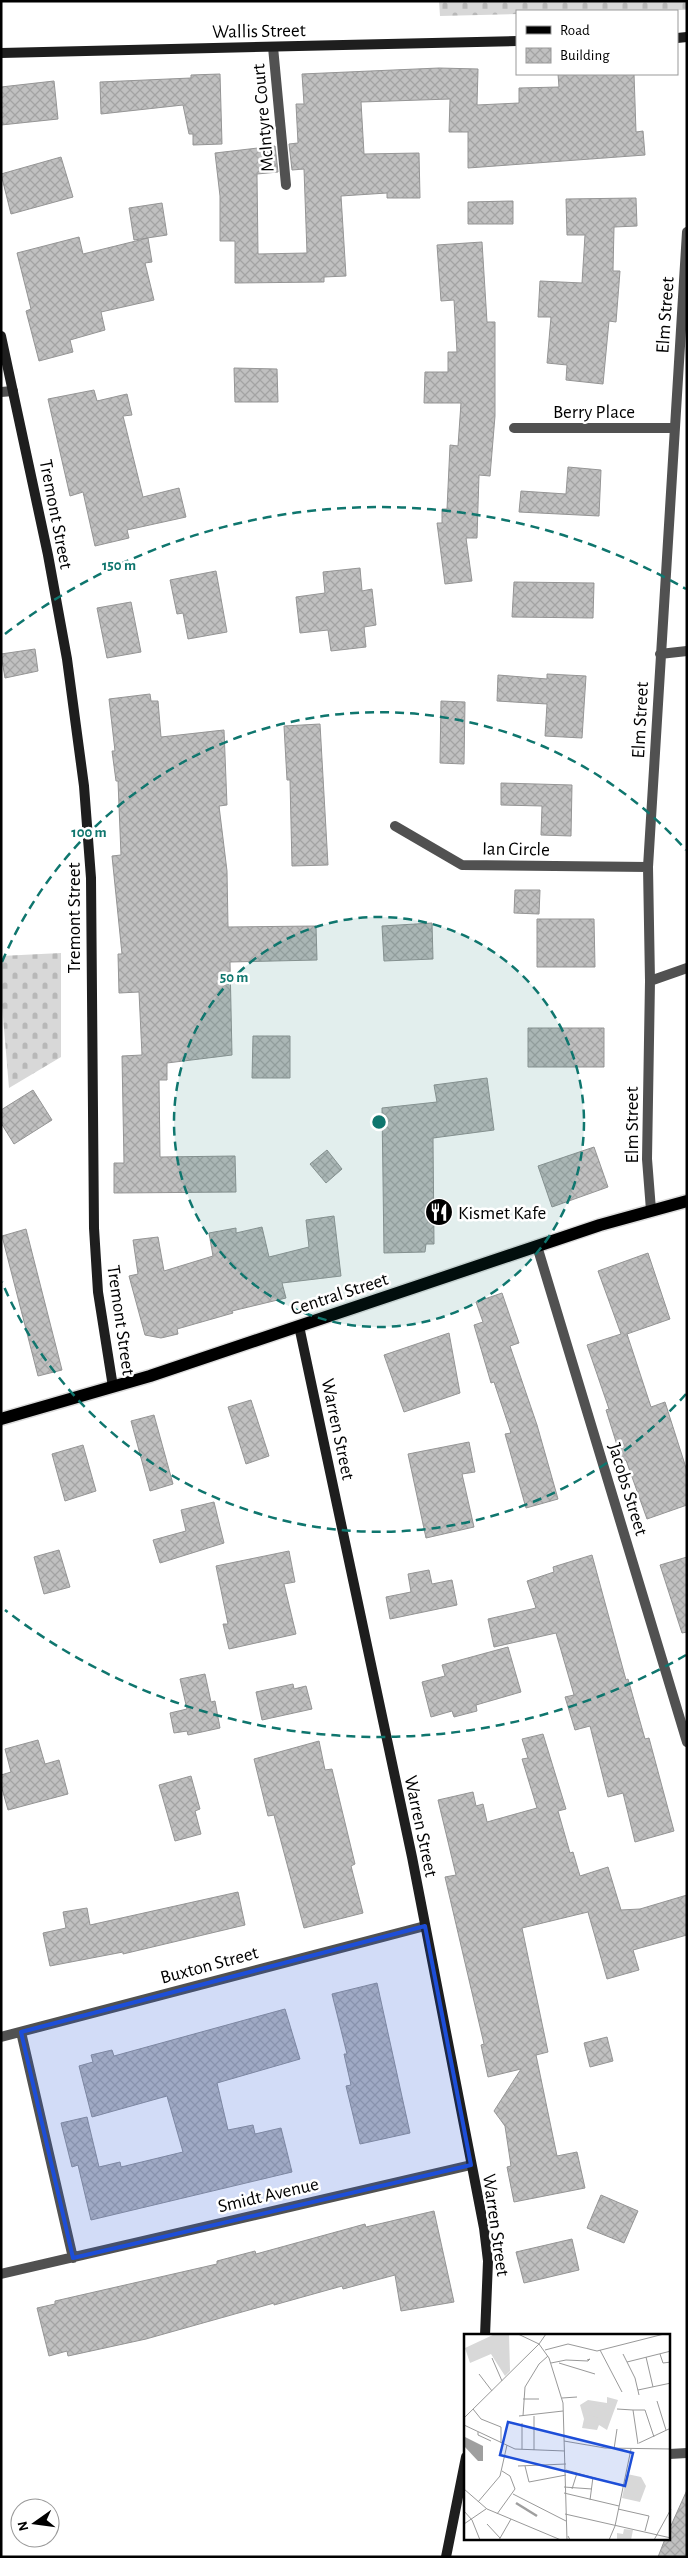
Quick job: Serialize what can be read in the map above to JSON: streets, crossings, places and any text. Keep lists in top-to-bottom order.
{
  "streets": {
    "main road": ["Central Street"],
    "street": [
      "Wallis Street",
      "McIntyre Court",
      "Elm Street",
      "Berry Place",
      "Tremont Street",
      "Ian Circle",
      "Warren Street",
      "Jacobs Street",
      "Buxton Street",
      "Smidt Avenue"
    ]
  },
  "crossings": [
    ["Wallis Street", "McIntyre Court"],
    ["Elm Street", "Berry Place"],
    ["Elm Street", "Ian Circle"],
    ["Elm Street", "Central Street"],
    ["Tremont Street", "Central Street"],
    ["Central Street", "Warren Street"],
    ["Central Street", "Jacobs Street"],
    ["Warren Street", "Buxton Street"],
    ["Warren Street", "Smidt Avenue"]
  ],
  "places": {
    "restaurant": ["Kismet Kafe"]
  },
  "legend": ["Road", "Building"],
  "north": "left",
  "rings": ["150 m", "100 m", "50 m"]
}
